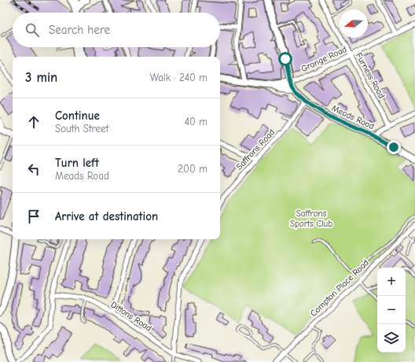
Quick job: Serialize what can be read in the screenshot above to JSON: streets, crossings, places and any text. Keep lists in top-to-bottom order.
{
  "streets": {
    "street": [
      "Grange Road",
      "Furness Road",
      "Meads Road",
      "Saffrons Road",
      "Compton Place Road",
      "Dittons Road"
    ]
  },
  "crossings": [
    ["Grange Road", "Furness Road"],
    ["Grange Road", "Meads Road"],
    ["Meads Road", "Saffrons Road"]
  ],
  "parks": ["Saffrons Sports Club"],
  "north": "left",
  "page": {
    "search": "Search here",
    "heading": ["3 min", "Walk · 240 m"],
    "list": [
      ["Continue", "South Street", "40 m"],
      ["Turn left", "Meads Road", "200 m"],
      "Arrive at destination"
    ],
    "map_buttons": ["+", "−"]
  }
}
